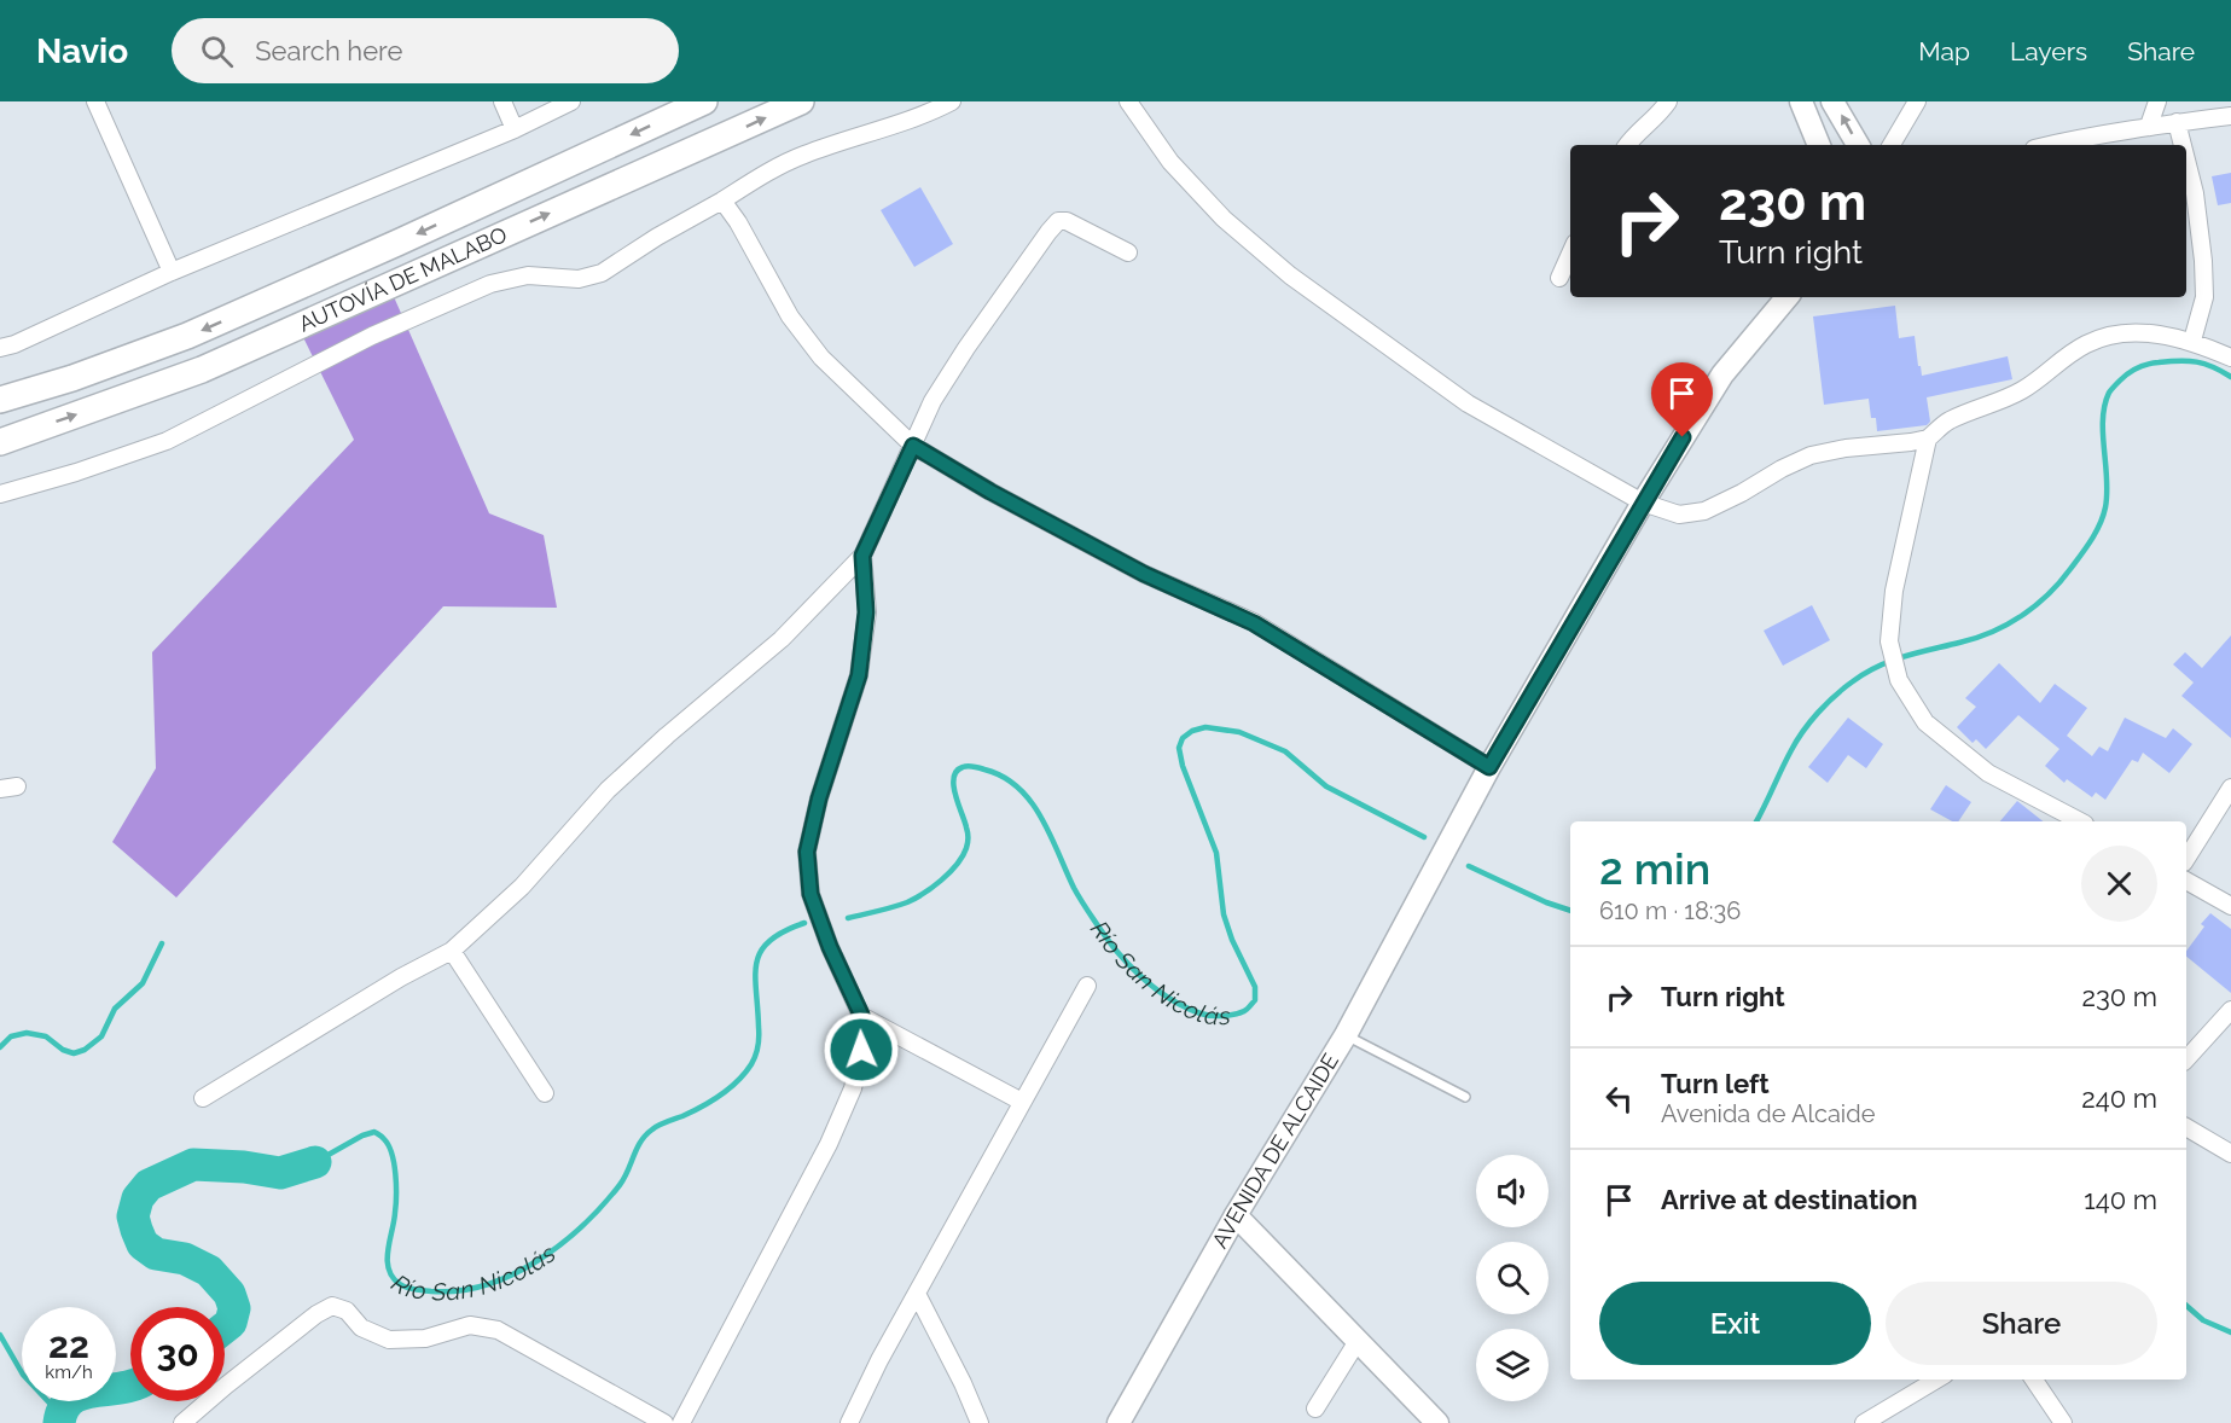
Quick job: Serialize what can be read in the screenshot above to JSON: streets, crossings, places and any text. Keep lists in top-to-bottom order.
{
  "streets": {
    "main road": ["AUTOVÍA DE MALABO", "AVENIDA DE ALCAIDE"]
  },
  "water": ["Río San Nicolás"],
  "page": {
    "header": "Navio",
    "search": "Search here",
    "nav": ["Map", "Layers", "Share"],
    "turn": ["230 m", "Turn right"],
    "heading": ["2 min", "610 m · 18:36"],
    "list": [
      {
        "name": "Turn right",
        "value": "230 m"
      },
      {
        "name": "Turn left",
        "note": "Avenida de Alcaide",
        "value": "240 m"
      },
      {
        "name": "Arrive at destination",
        "value": "140 m"
      }
    ],
    "buttons": ["Exit", "Share"],
    "speed": "22 km/h",
    "limit": "30"
  }
}
